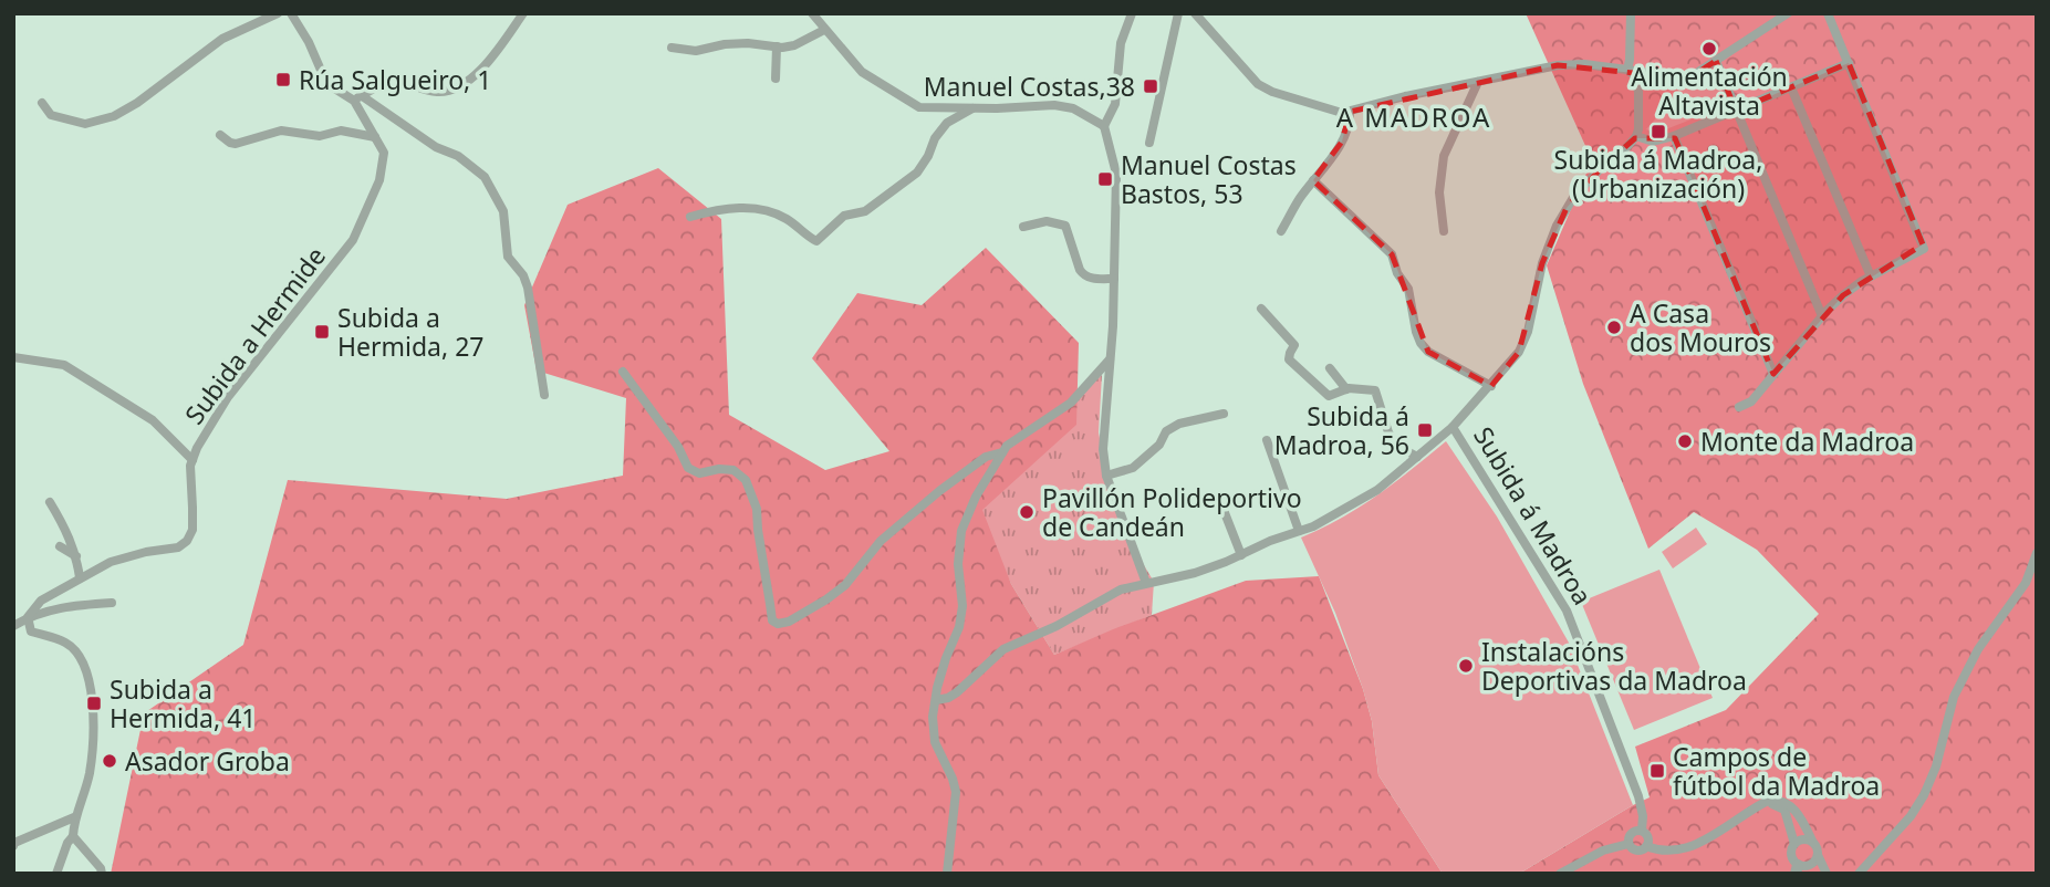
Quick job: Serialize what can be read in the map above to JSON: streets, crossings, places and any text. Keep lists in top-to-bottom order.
{
  "streets": {
    "street": ["Subida a Hermide", "Subida á Madroa"]
  },
  "districts": ["A MADROA"],
  "places": {
    "other": [
      "Alimentación Altavista",
      "A Casa dos Mouros",
      "Monte da Madroa",
      "Pavillón Polideportivo de Candeán",
      "Instalacións Deportivas da Madroa",
      "Asador Groba"
    ],
    "transit": [
      "Rúa Salgueiro, 1",
      "Manuel Costas,38",
      "Subida á Madroa, (Urbanización)",
      "Manuel Costas Bastos, 53",
      "Subida a Hermida, 27",
      "Subida á Madroa, 56",
      "Subida a Hermida, 41",
      "Campos de fútbol da Madroa"
    ]
  }
}
